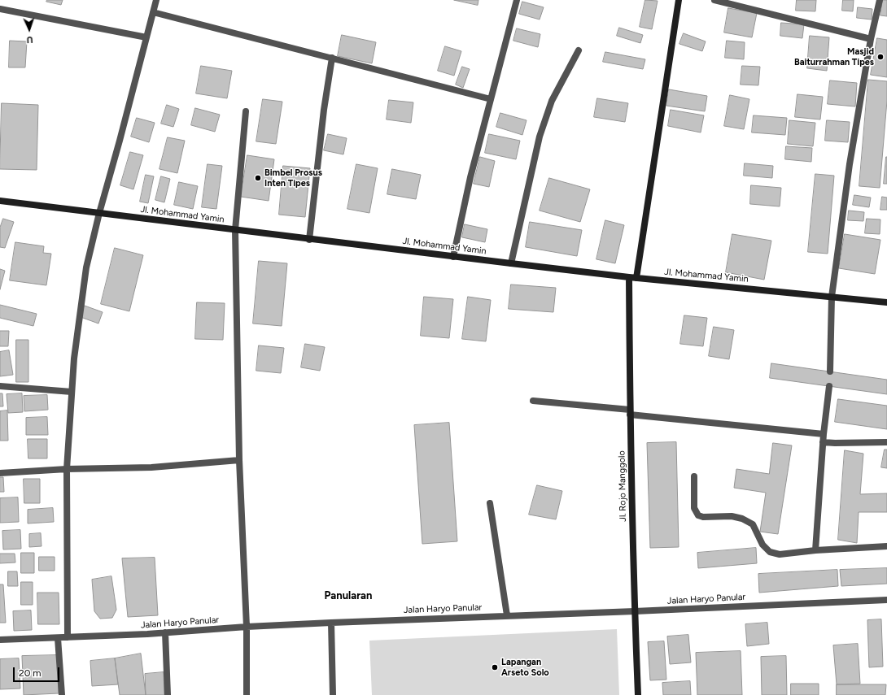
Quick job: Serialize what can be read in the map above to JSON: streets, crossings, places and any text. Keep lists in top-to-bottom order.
{
  "streets": {
    "main road": ["Jl. Mohammad Yamin", "Jl. Rojo Manggolo"],
    "street": ["Jalan Haryo Panular"]
  },
  "crossings": [
    ["Jl. Mohammad Yamin", "Jl. Rojo Manggolo"],
    ["Jl. Rojo Manggolo", "Jalan Haryo Panular"]
  ],
  "districts": ["Panularan"],
  "places": ["Masjid Baiturrahman Tipes", "Bimbel Prosus Inten Tipes", "Lapangan Arseto Solo"],
  "scale_bar": "20 m",
  "north": "bottom"
}
